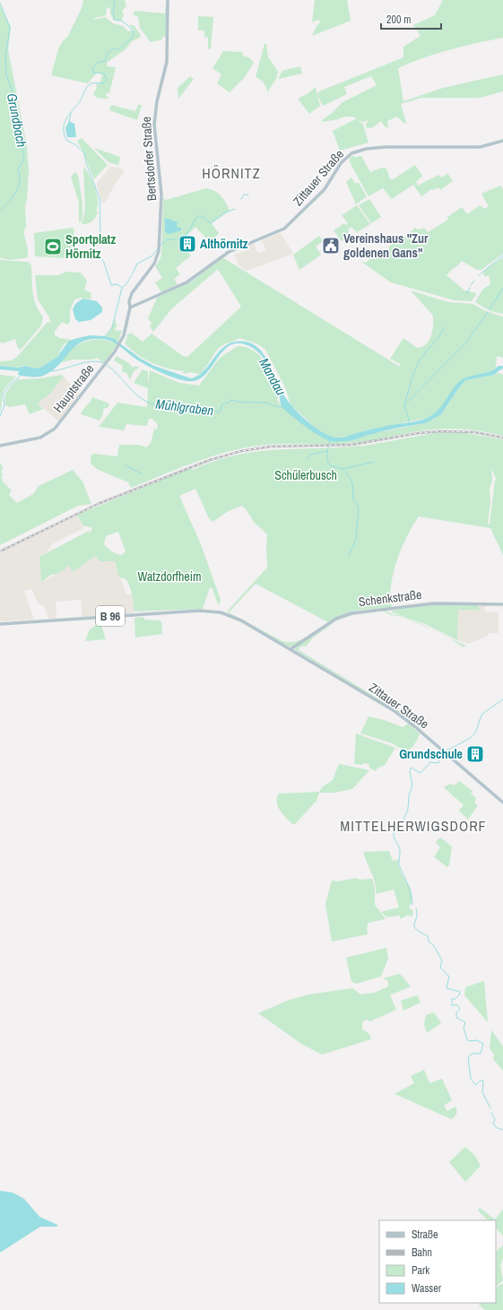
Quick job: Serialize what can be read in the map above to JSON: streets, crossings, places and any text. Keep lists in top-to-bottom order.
{
  "streets": {
    "main road": [
      "Bertsdorfer Straße",
      "Zittauer Straße",
      "Hauptstraße",
      "Schenkstraße",
      "B 96"
    ]
  },
  "crossings": [
    ["Bertsdorfer Straße", "Zittauer Straße"],
    ["Bertsdorfer Straße", "Hauptstraße"],
    ["Zittauer Straße", "Hauptstraße"],
    ["Zittauer Straße", "Schenkstraße"],
    ["Zittauer Straße", "B 96"],
    ["Schenkstraße", "B 96"]
  ],
  "districts": ["HÖRNITZ", "MITTELHERWIGSDORF"],
  "water": ["Grundbach", "Mandau", "Mühlgraben"],
  "parks": ["Schülerbusch", "Watzdorfheim"],
  "places": {
    "building": ["Althörnitz", "Grundschule"],
    "public building": ["Vereinshaus \"Zur goldenen Gans\""],
    "sports": ["Sportplatz Hörnitz"]
  },
  "legend": [
    "Straße",
    "Bahn",
    "Park",
    "Wasser"
  ],
  "scale_bar": "200 m"
}
